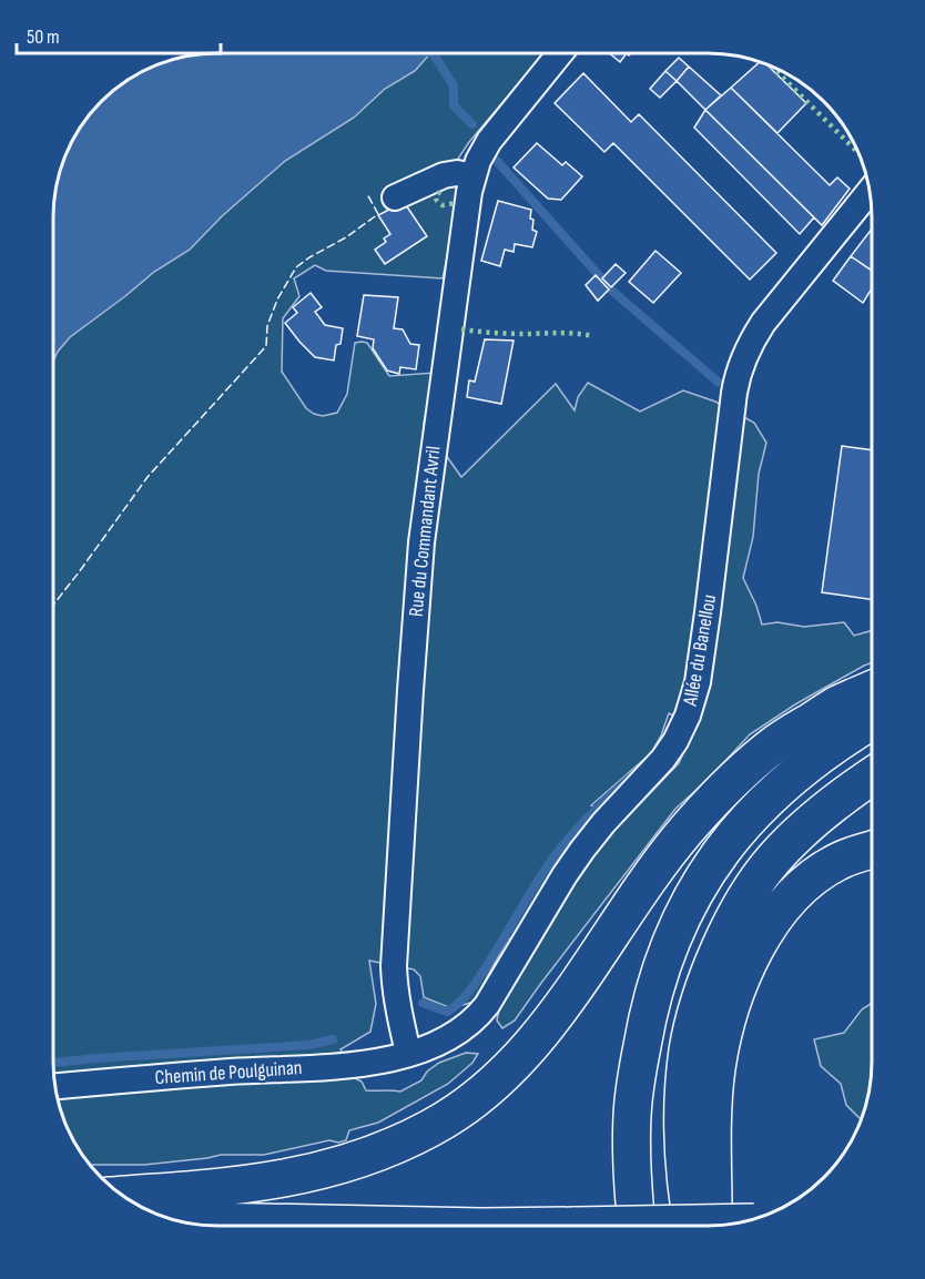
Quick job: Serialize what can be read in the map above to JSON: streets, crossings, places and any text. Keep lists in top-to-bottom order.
{
  "streets": {
    "street": ["Rue du Commandant Avril", "Allée du Banellou", "Chemin de Poulguinan"]
  },
  "crossings": [
    ["Rue du Commandant Avril", "Allée du Banellou"],
    ["Rue du Commandant Avril", "Chemin de Poulguinan"],
    ["Allée du Banellou", "Chemin de Poulguinan"]
  ],
  "scale_bar": "50 m"
}
